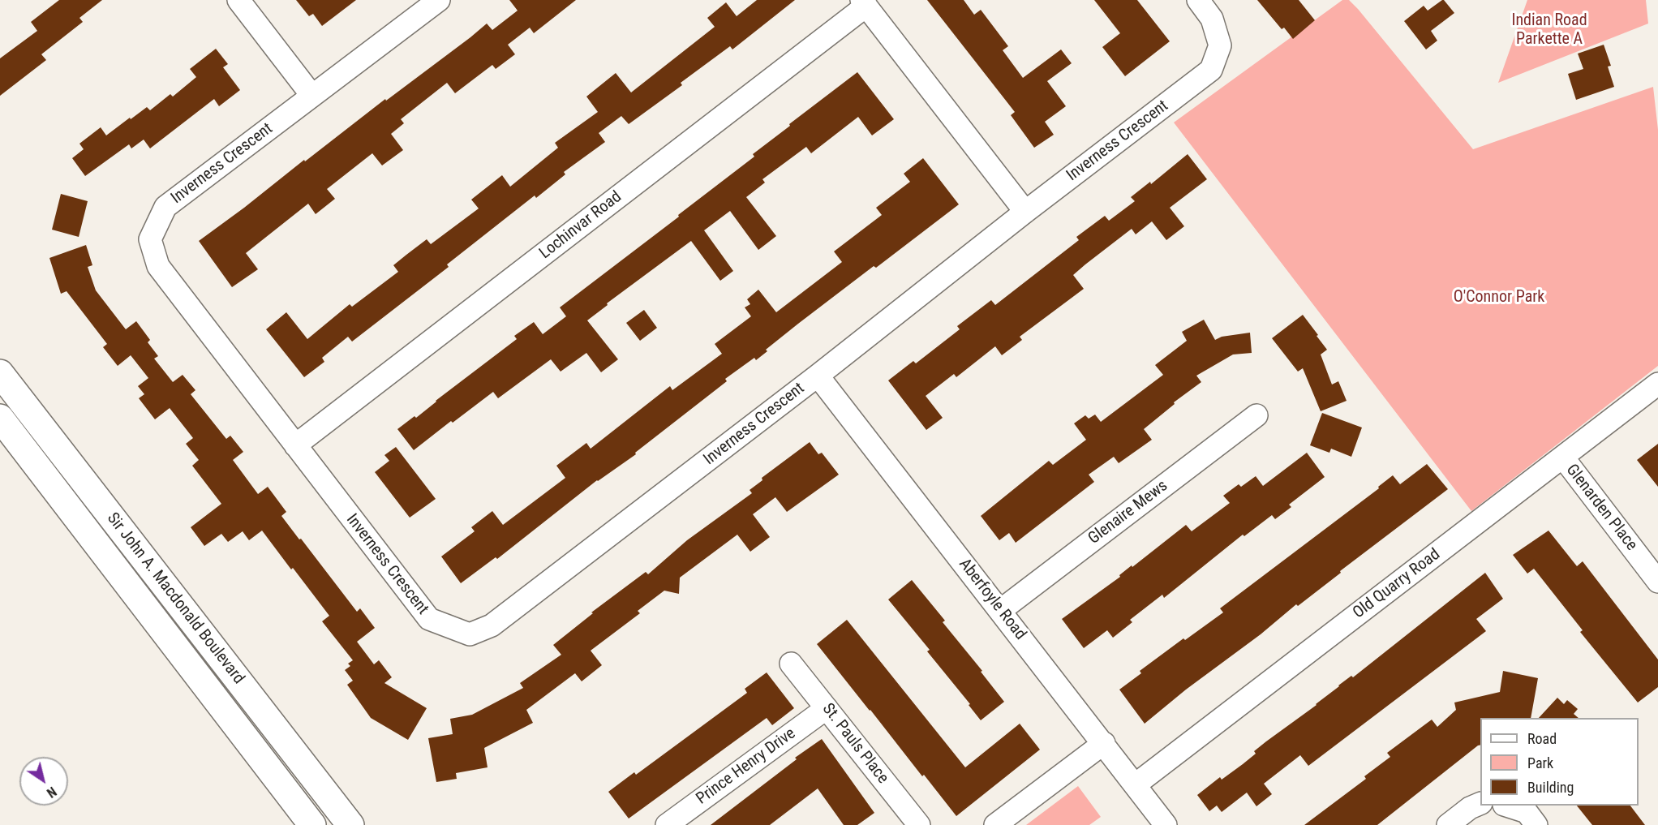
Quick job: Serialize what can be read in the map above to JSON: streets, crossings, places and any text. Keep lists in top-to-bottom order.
{
  "streets": {
    "main road": ["Sir John A. Macdonald Boulevard"],
    "street": [
      "Inverness Crescent",
      "Lochinvar Road",
      "Glenarden Place",
      "Glenaire Mews",
      "Old Quarry Road",
      "Aberfoyle Road",
      "St. Pauls Place",
      "Prince Henry Drive"
    ]
  },
  "crossings": [
    ["Inverness Crescent", "Lochinvar Road"],
    ["Inverness Crescent", "Aberfoyle Road"],
    ["Glenarden Place", "Old Quarry Road"],
    ["Glenaire Mews", "Aberfoyle Road"],
    ["Old Quarry Road", "Aberfoyle Road"],
    ["St. Pauls Place", "Prince Henry Drive"]
  ],
  "parks": ["Indian Road Parkette A", "O'Connor Park"],
  "legend": ["Road", "Park", "Building"],
  "north": "bottom right"
}
